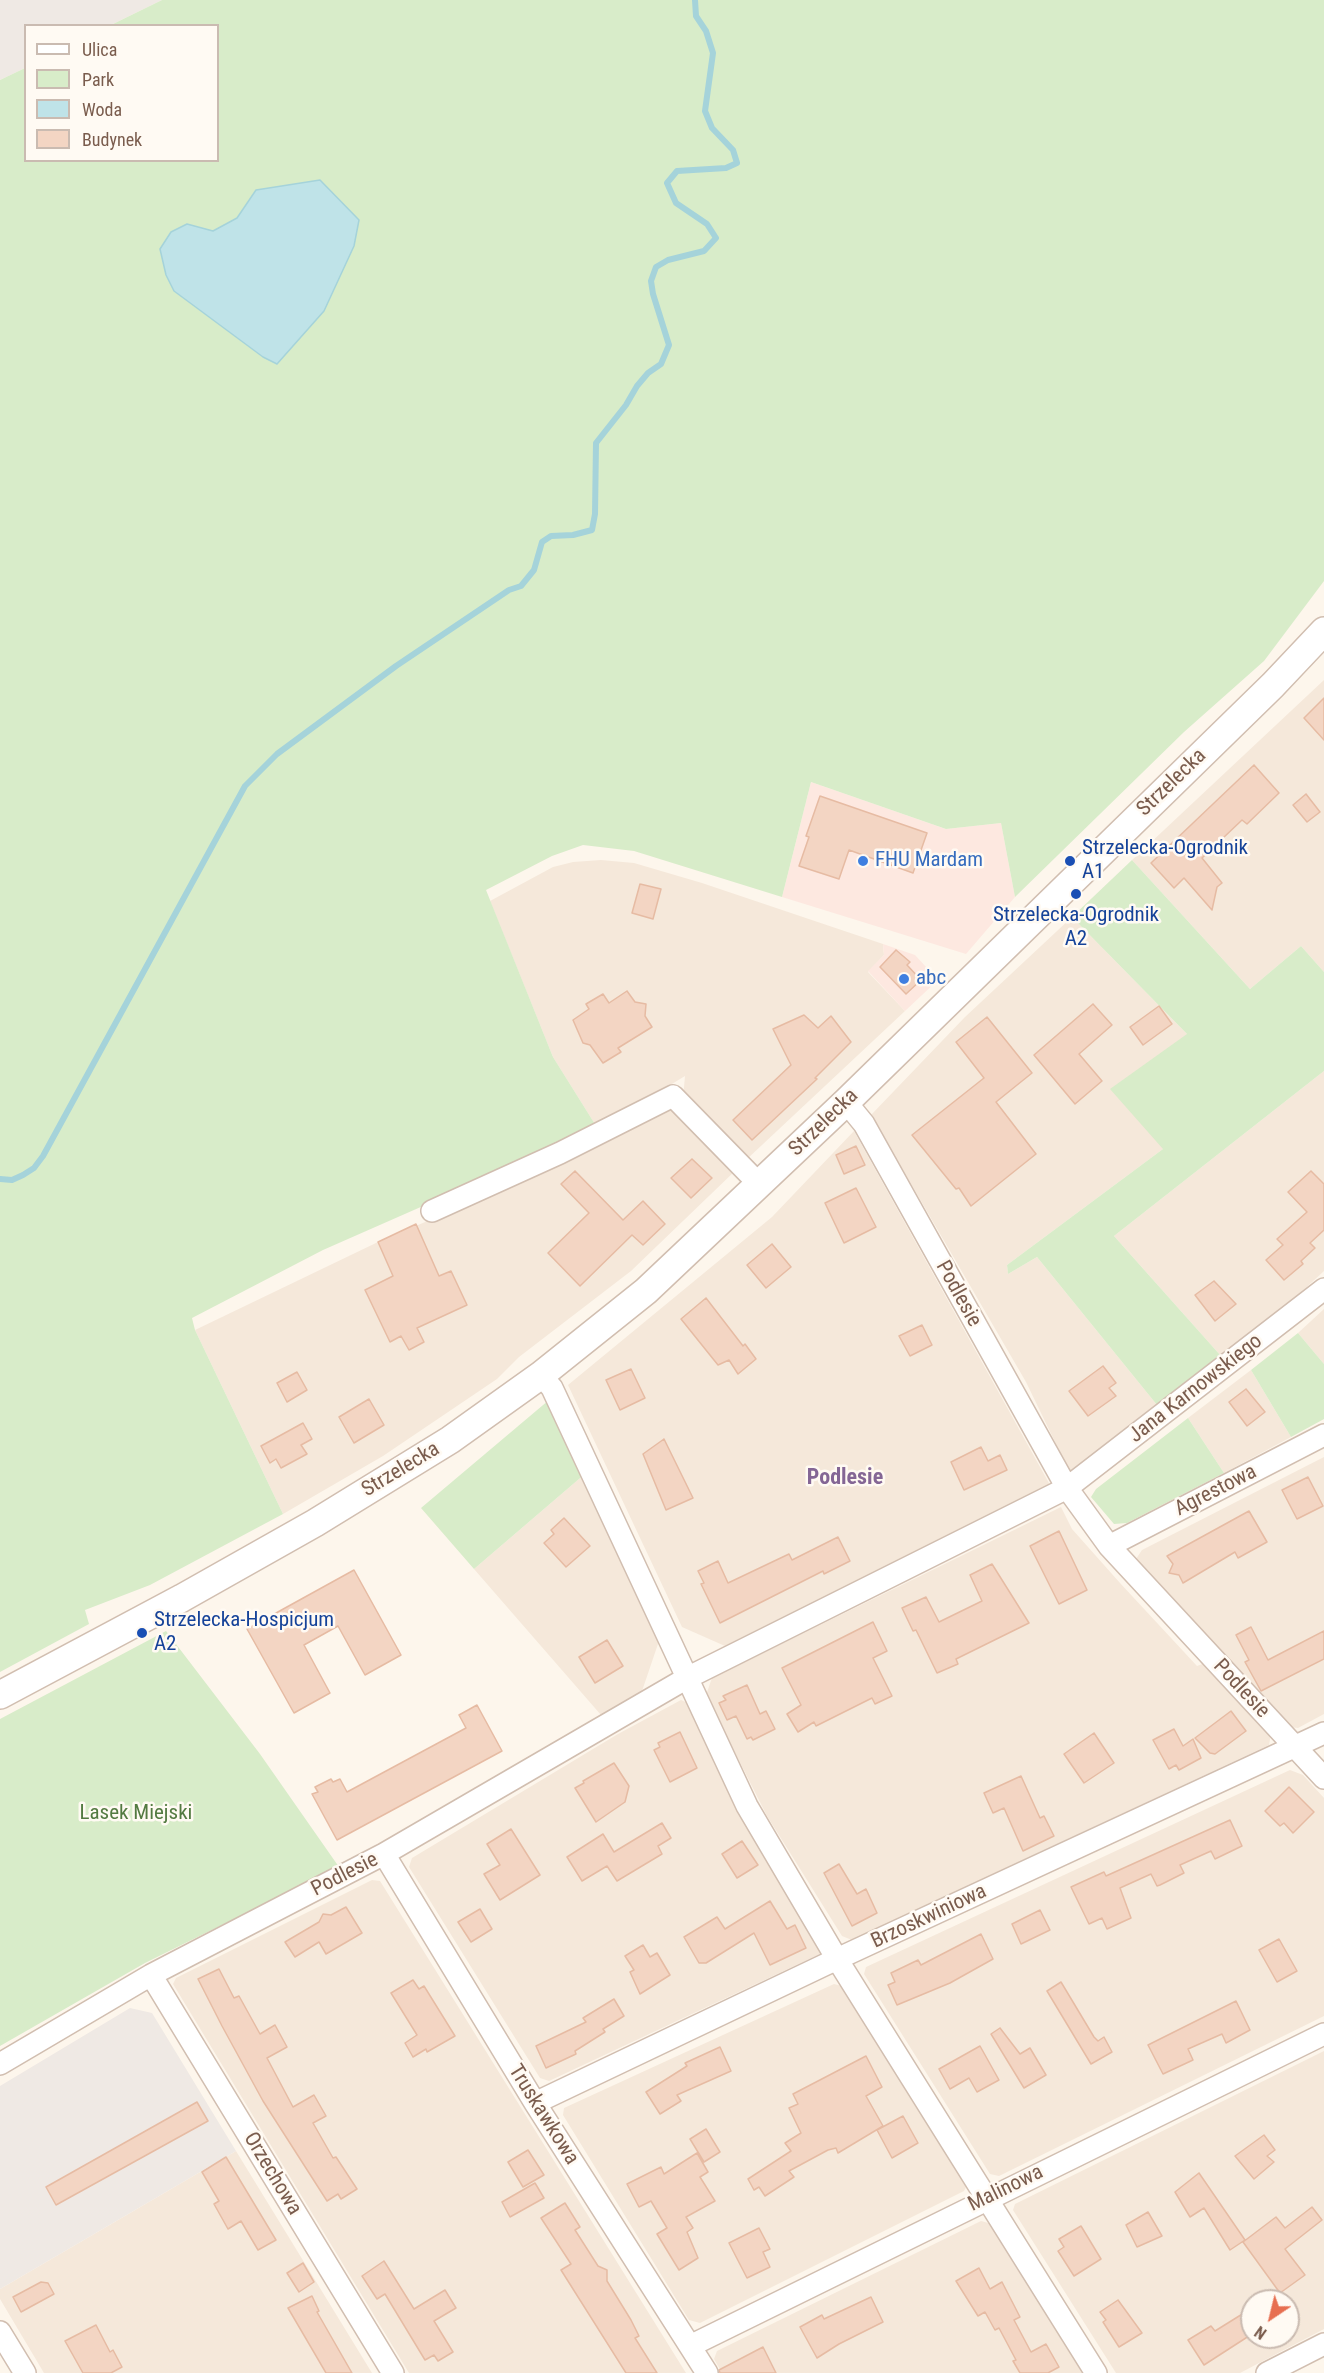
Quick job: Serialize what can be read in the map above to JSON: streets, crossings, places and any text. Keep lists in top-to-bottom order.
{
  "streets": {
    "street": [
      "Strzelecka",
      "Podlesie",
      "Jana Karnowskiego",
      "Agrestowa",
      "Brzoskwiniowa",
      "Truskawkowa",
      "Orzechowa",
      "Malinowa"
    ]
  },
  "crossings": [
    ["Strzelecka", "Podlesie"],
    ["Podlesie", "Jana Karnowskiego"],
    ["Podlesie", "Agrestowa"],
    ["Podlesie", "Brzoskwiniowa"],
    ["Podlesie", "Truskawkowa"],
    ["Podlesie", "Orzechowa"],
    ["Brzoskwiniowa", "Truskawkowa"],
    ["Truskawkowa", "Malinowa"]
  ],
  "districts": ["Podlesie"],
  "parks": ["Lasek Miejski"],
  "places": [
    "FHU Mardam",
    "Strzelecka-Ogrodnik A1",
    "Strzelecka-Ogrodnik A2",
    "abc",
    "Strzelecka-Hospicjum A2"
  ],
  "legend": [
    "Ulica",
    "Park",
    "Woda",
    "Budynek"
  ],
  "north": "bottom left"
}
